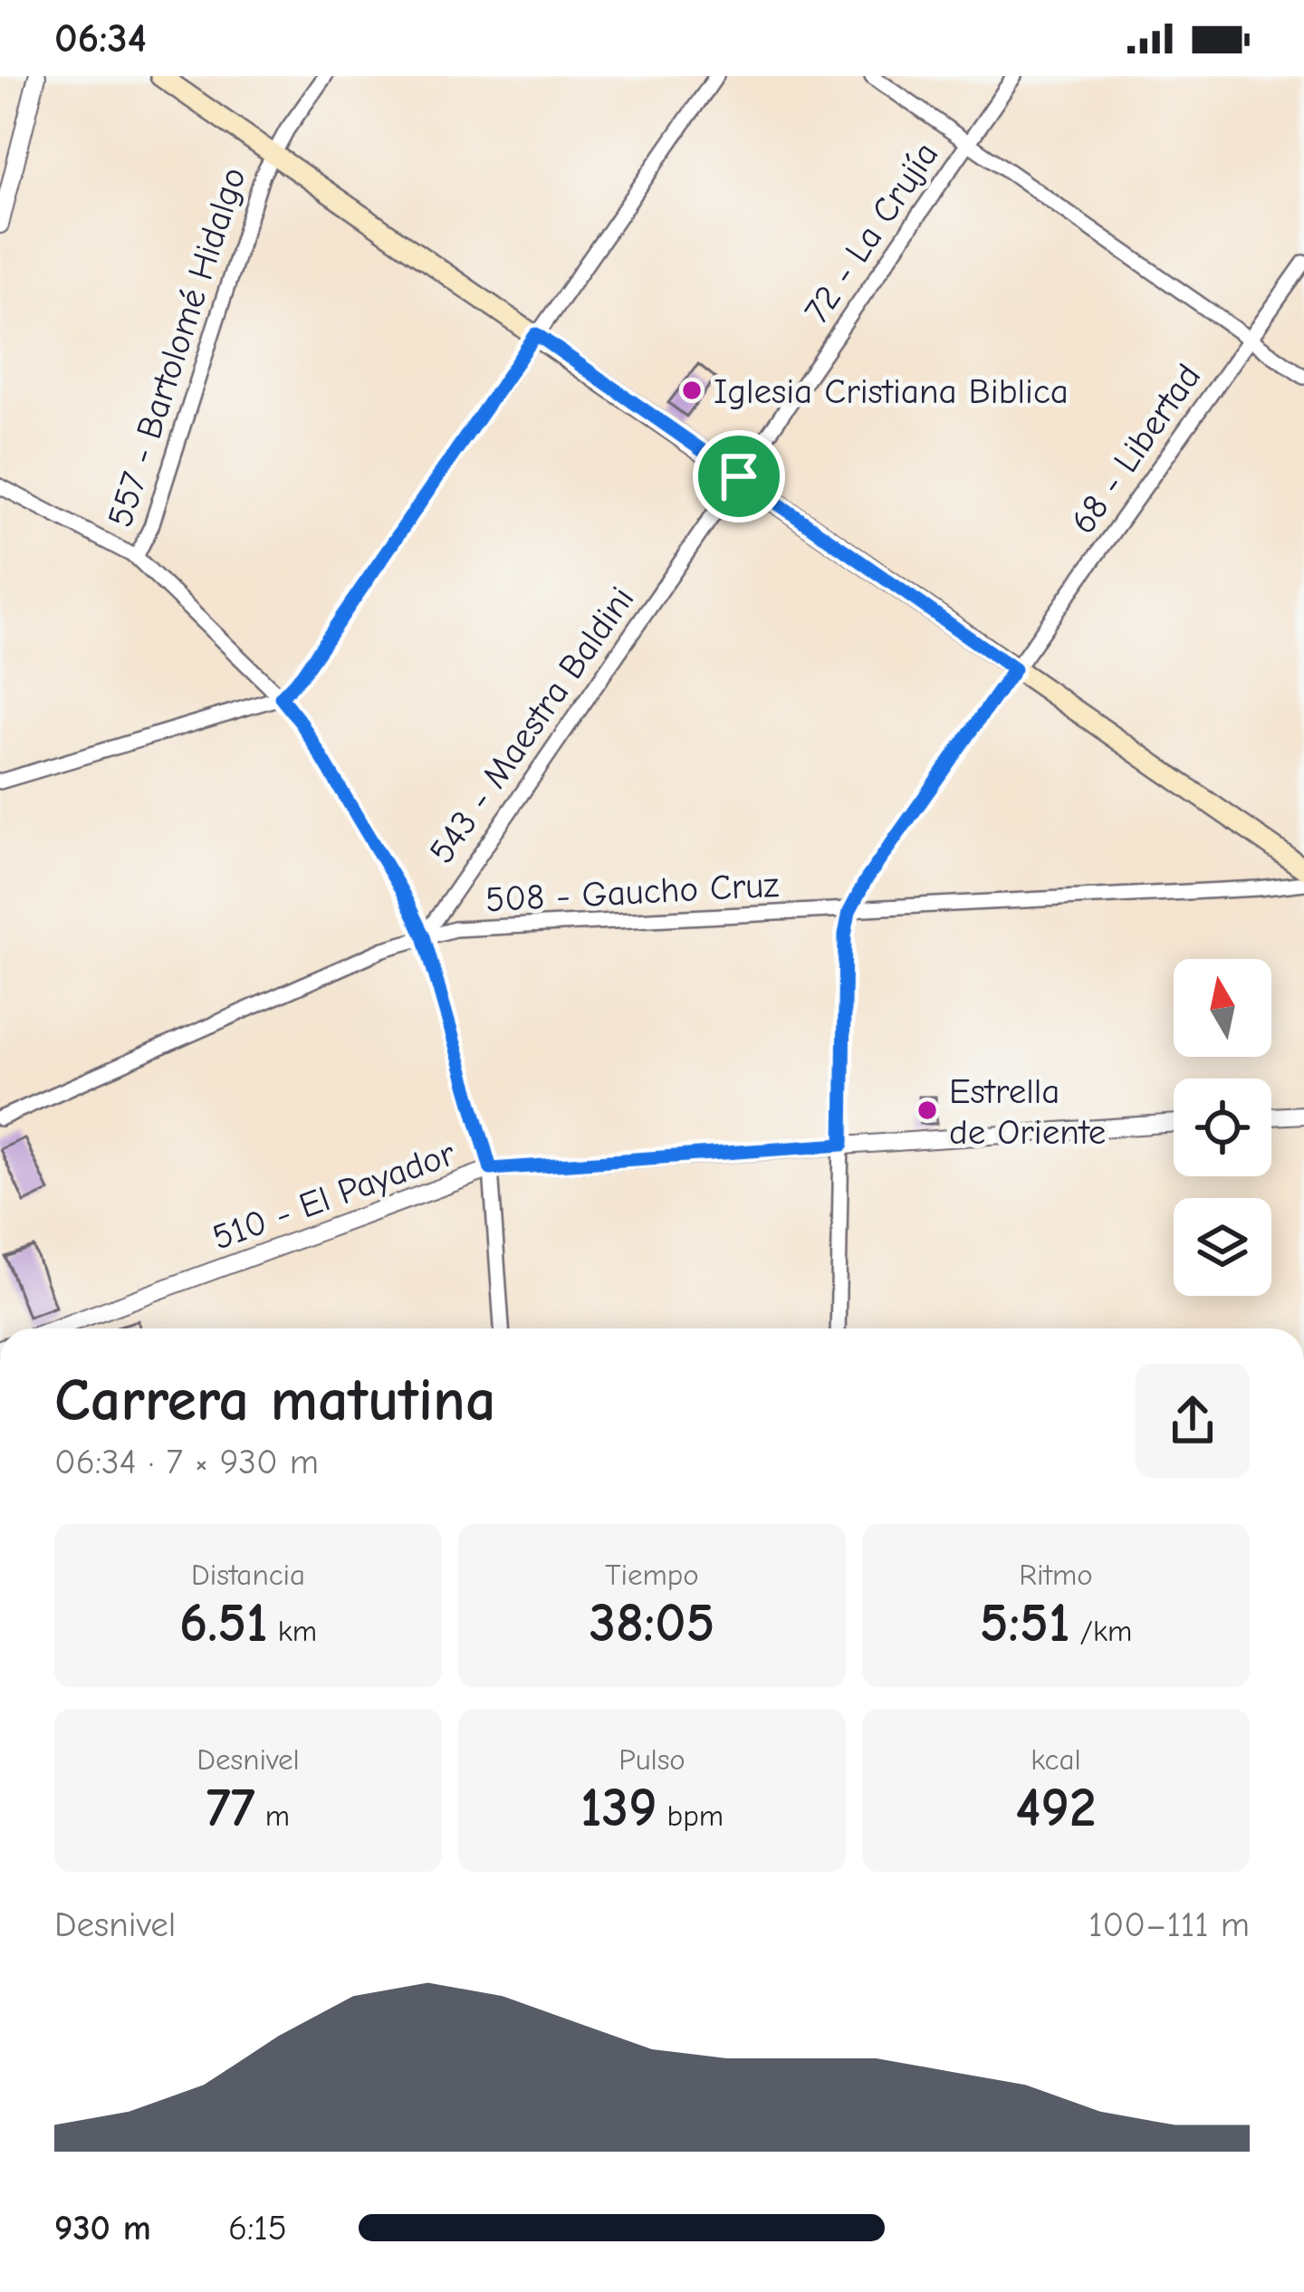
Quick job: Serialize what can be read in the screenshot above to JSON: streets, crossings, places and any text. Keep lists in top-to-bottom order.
{
  "streets": {
    "street": [
      "72 - La Crujía",
      "557 - Bartolomé Hidalgo",
      "68 - Libertad",
      "543 - Maestra Baldini",
      "508 - Gaucho Cruz",
      "510 - El Payador"
    ]
  },
  "crossings": [
    ["72 - La Crujía", "543 - Maestra Baldini"],
    ["68 - Libertad", "508 - Gaucho Cruz"],
    ["543 - Maestra Baldini", "508 - Gaucho Cruz"]
  ],
  "places": ["Iglesia Cristiana Biblica", "Estrella de Oriente"],
  "north": "top",
  "page": {
    "status": "06:34",
    "heading": ["Carrera matutina", "06:34 · 7 × 930 m"],
    "stats": [
      ["Distancia", "6.51 km"],
      ["Tiempo", "38:05"],
      ["Ritmo", "5:51 /km"],
      ["Desnivel", "77 m"],
      ["Pulso", "139 bpm"],
      ["kcal", "492"]
    ],
    "chart": ["Desnivel", "100–111 m"],
    "list": [
      {
        "name": "930 m",
        "note": "6:15"
      }
    ]
  }
}
